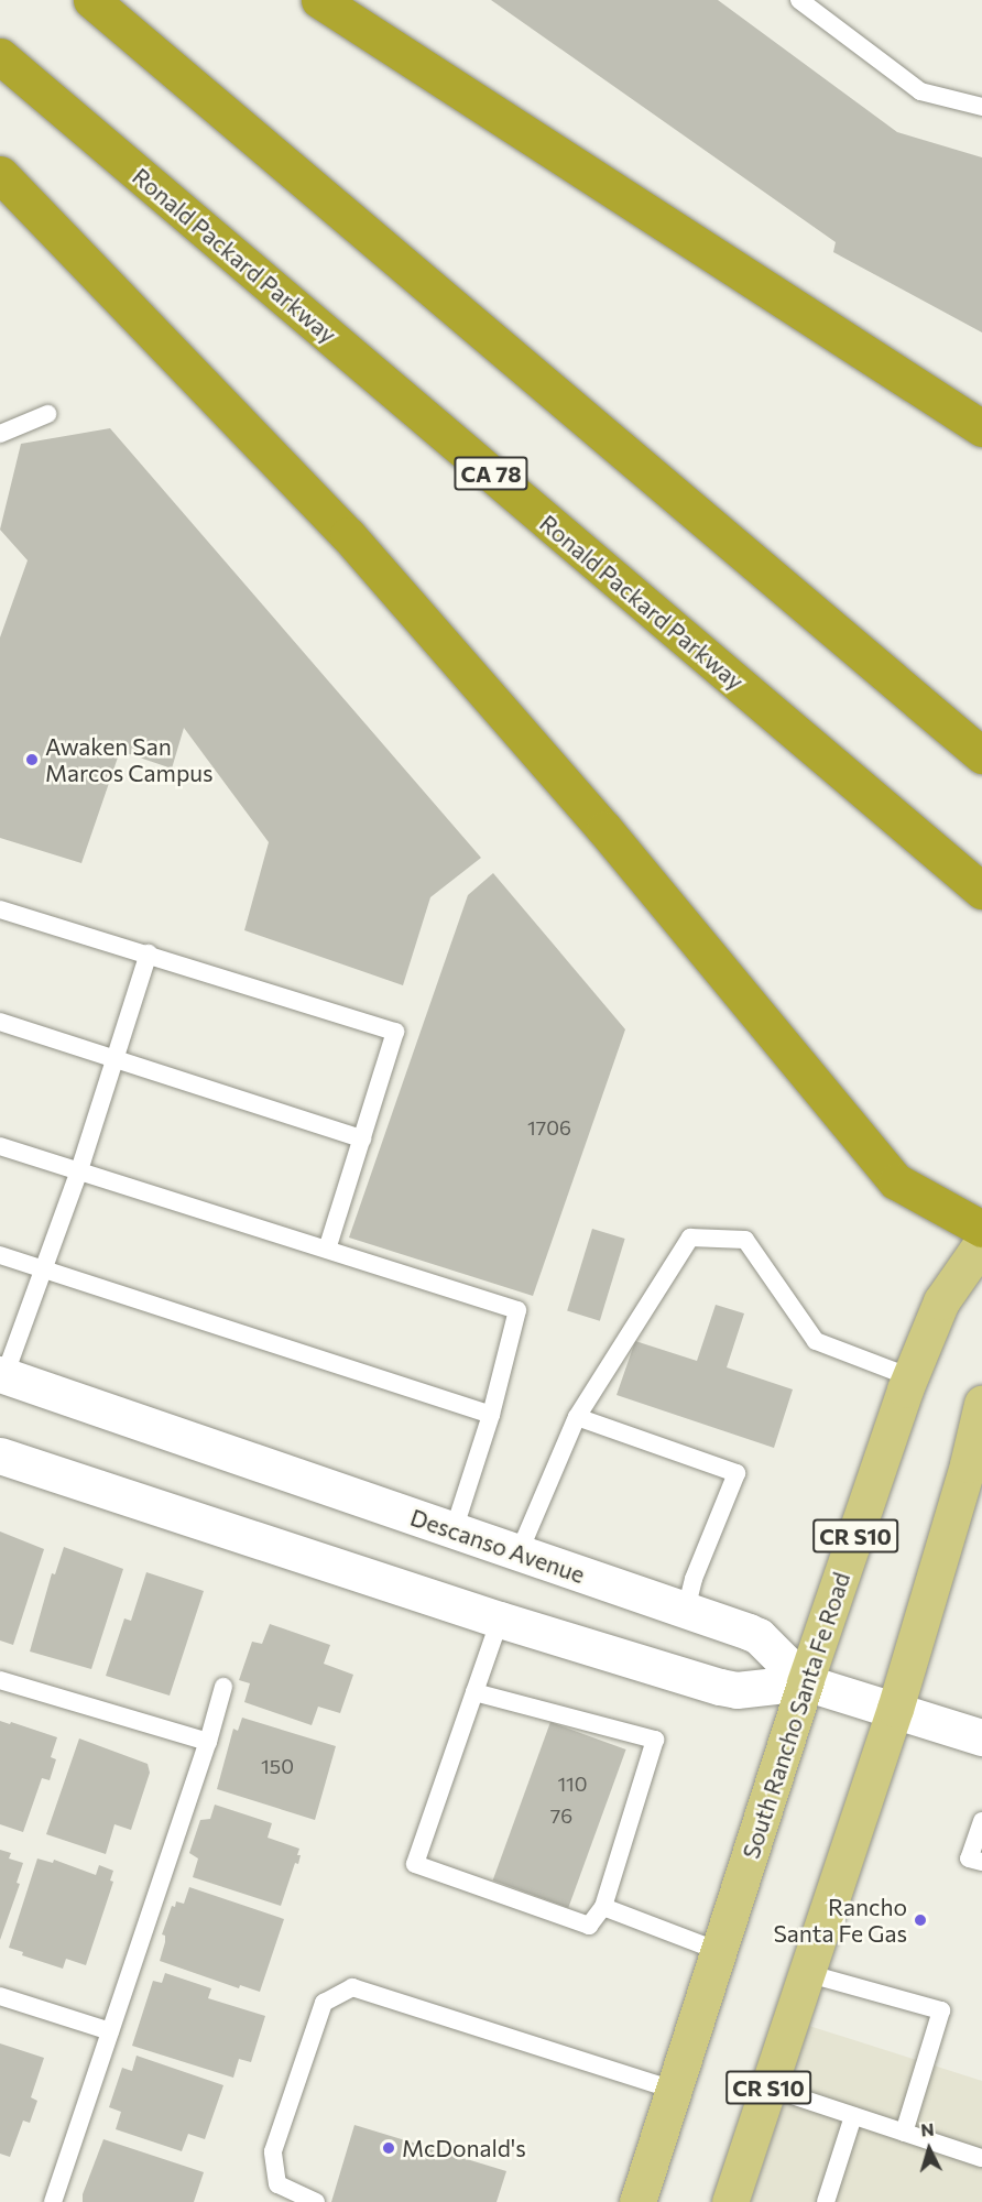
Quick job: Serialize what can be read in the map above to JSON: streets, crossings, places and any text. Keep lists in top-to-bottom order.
{
  "streets": {
    "highway": ["Ronald Packard Parkway", "CA 78"],
    "main road": ["CR S10", "South Rancho Santa Fe Road"],
    "street": ["Descanso Avenue"]
  },
  "crossings": [
    ["CR S10", "Descanso Avenue"],
    ["Descanso Avenue", "South Rancho Santa Fe Road"]
  ],
  "places": ["Awaken San Marcos Campus", "Rancho Santa Fe Gas", "McDonald's"],
  "house_numbers": [
    "1706",
    "150",
    "110",
    "76"
  ],
  "north": "top"
}
